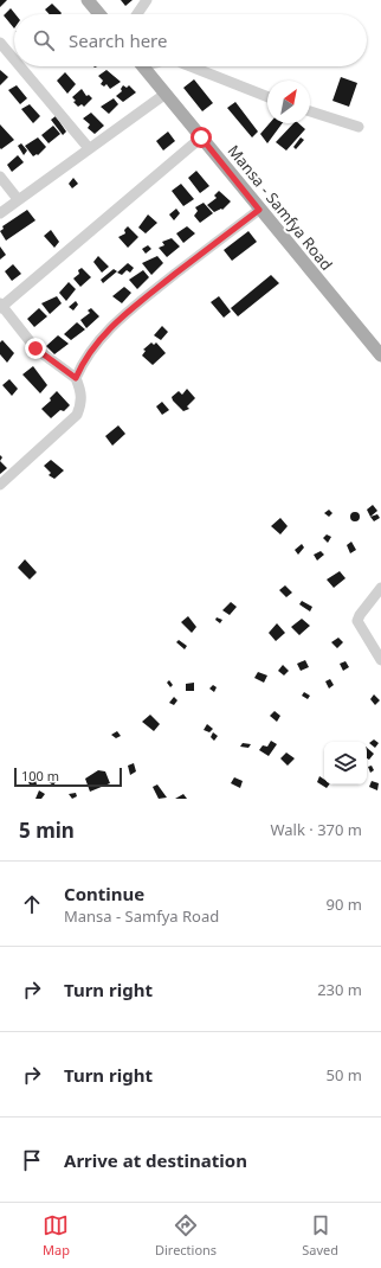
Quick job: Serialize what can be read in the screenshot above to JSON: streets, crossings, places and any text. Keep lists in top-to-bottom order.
{
  "streets": {
    "main road": ["Mansa - Samfya Road"]
  },
  "scale_bar": "100 m",
  "north": "top right",
  "page": {
    "search": "Search here",
    "scale": "100 m",
    "heading": ["5 min", "Walk · 370 m"],
    "list": [
      ["Continue", "Mansa - Samfya Road", "90 m"],
      ["Turn right", "230 m"],
      ["Turn right", "50 m"],
      "Arrive at destination"
    ],
    "nav": ["Map", "Directions", "Saved"]
  }
}
